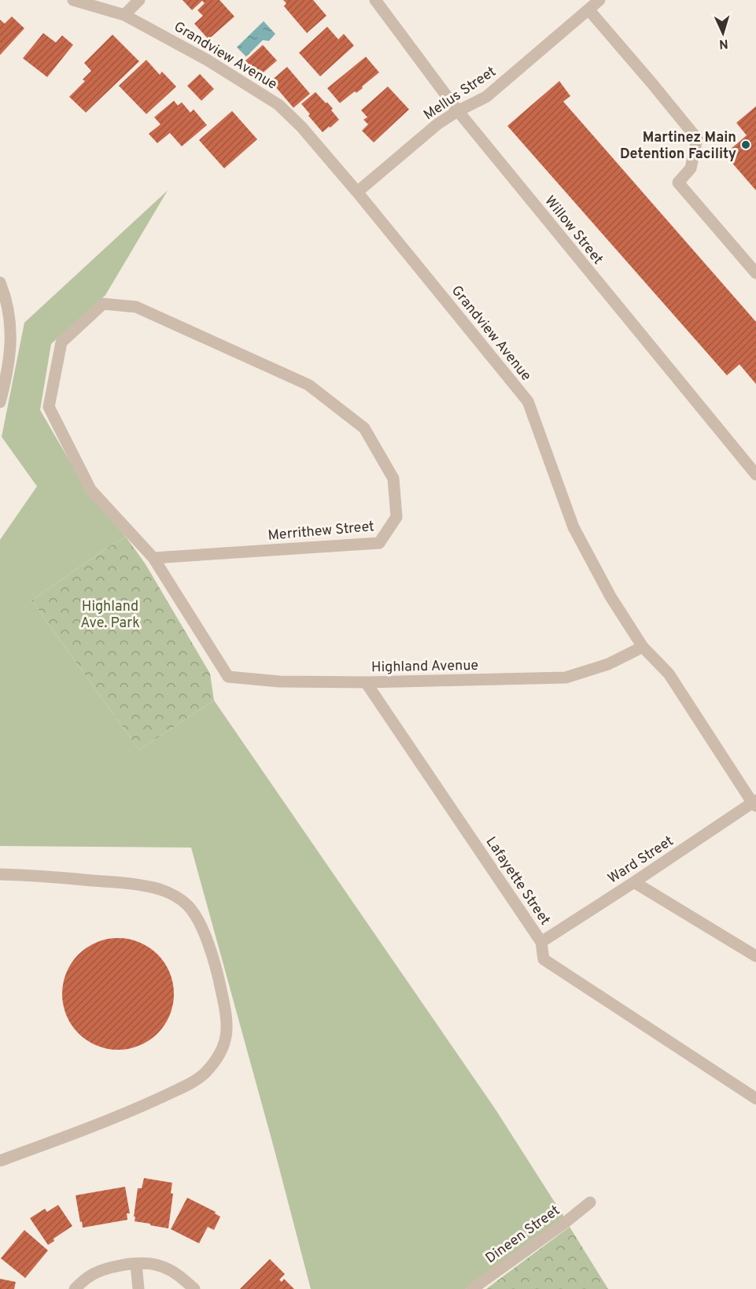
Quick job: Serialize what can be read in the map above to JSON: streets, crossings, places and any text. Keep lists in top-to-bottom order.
{
  "streets": {
    "street": [
      "Grandview Avenue",
      "Mellus Street",
      "Willow Street",
      "Merrithew Street",
      "Highland Avenue",
      "Ward Street",
      "Lafayette Street",
      "Dineen Street"
    ]
  },
  "crossings": [
    ["Grandview Avenue", "Mellus Street"],
    ["Grandview Avenue", "Highland Avenue"],
    ["Grandview Avenue", "Ward Street"],
    ["Mellus Street", "Willow Street"],
    ["Merrithew Street", "Highland Avenue"],
    ["Highland Avenue", "Lafayette Street"],
    ["Ward Street", "Lafayette Street"]
  ],
  "parks": ["Highland Ave. Park"],
  "places": ["Martinez Main Detention Facility"],
  "north": "bottom"
}
